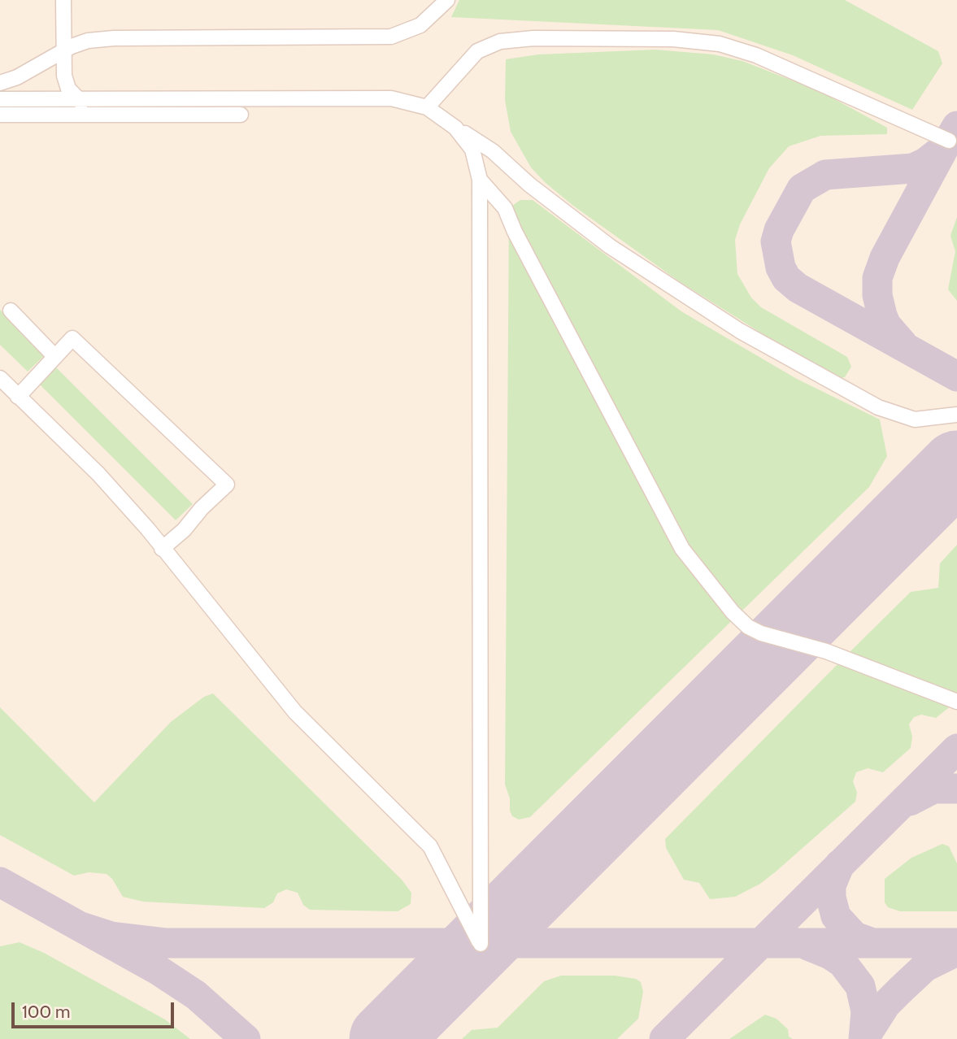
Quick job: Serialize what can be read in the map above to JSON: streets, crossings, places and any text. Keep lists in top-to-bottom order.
{
  "scale_bar": "100 m"
}
